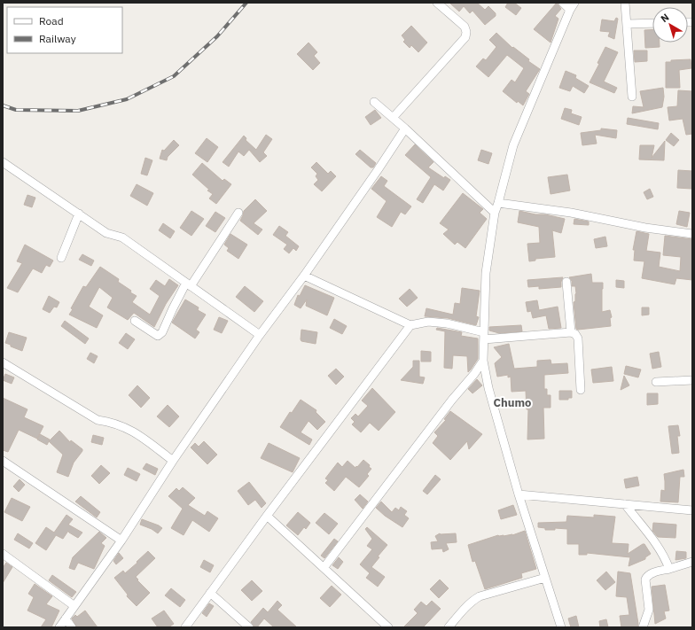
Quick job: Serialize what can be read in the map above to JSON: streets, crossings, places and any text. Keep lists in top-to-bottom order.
{
  "districts": ["Chumo"],
  "legend": ["Road", "Railway"],
  "north": "top left"
}
